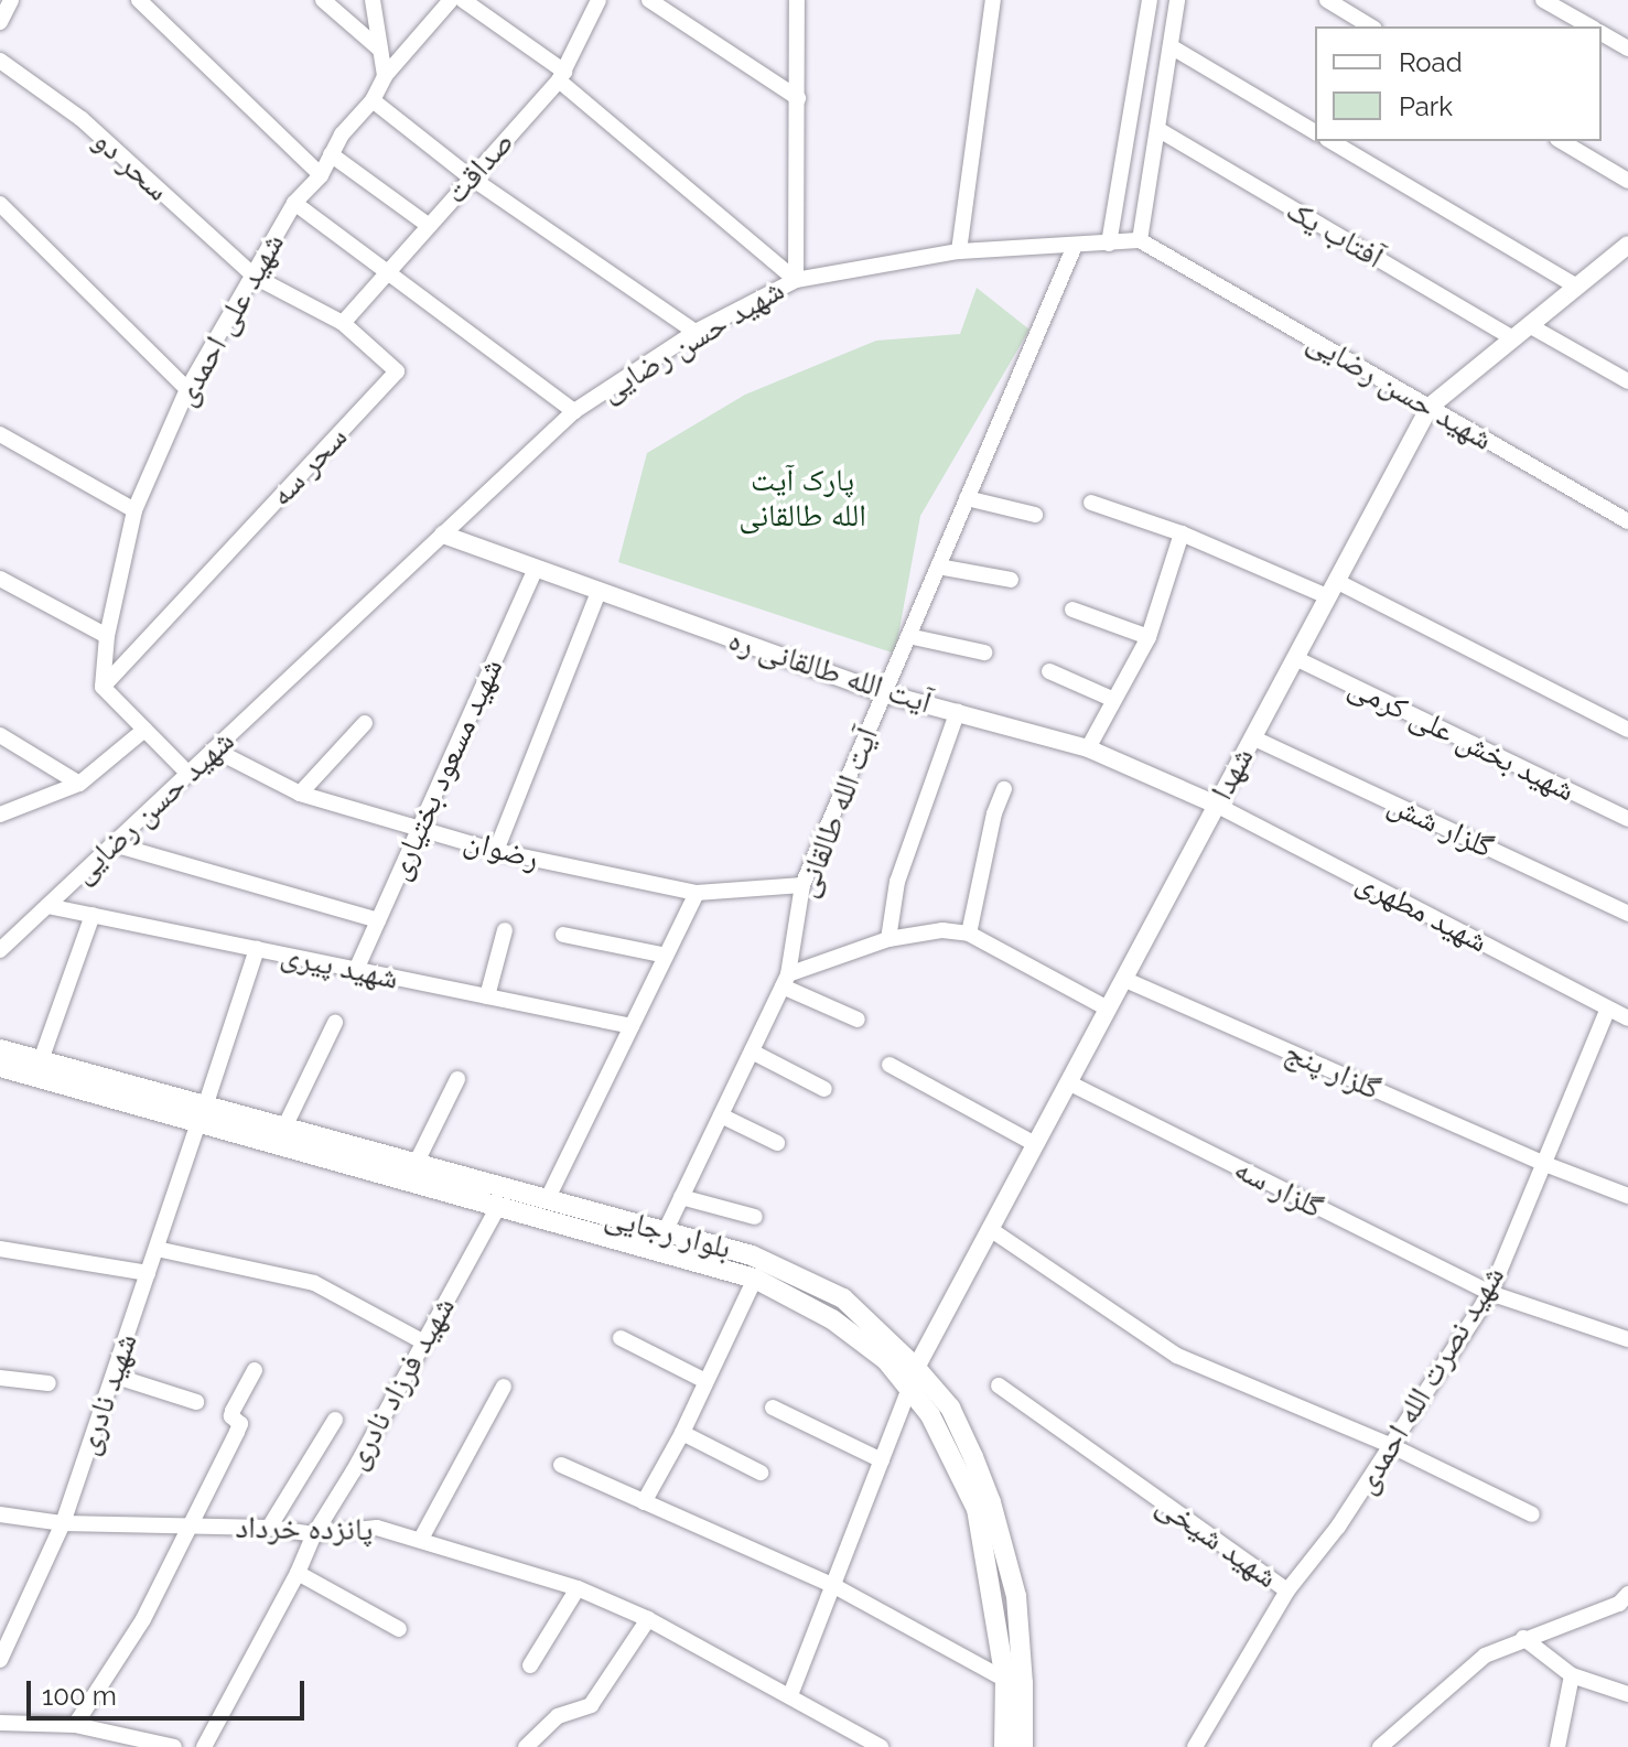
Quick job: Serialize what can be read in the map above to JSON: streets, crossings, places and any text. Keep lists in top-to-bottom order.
{
  "streets": {
    "main road": ["بلوار رجایی"],
    "street": [
      "سحر دو",
      "صداقت",
      "آفتاب یک",
      "شهید علی احمدی",
      "شهید حسن رضایی",
      "سحر سه",
      "آیت الله طالقانی ره",
      "شهید بخش علی کرمی",
      "شهید مسعود بختیاری",
      "شهدا",
      "آیت الله طالقانی",
      "گلزار شش",
      "رضوان",
      "شهید مطهری",
      "شهید پیری",
      "گلزار پنج",
      "گلزار سه",
      "شهید نصرت الله احمدی",
      "شهید فرزاد نادری",
      "شهید نادری",
      "پانزده خرداد",
      "شهید شیخی"
    ]
  },
  "crossings": [
    ["سحر دو", "شهید علی احمدی"],
    ["سحر دو", "سحر سه"],
    ["صداقت", "سحر سه"],
    ["آفتاب یک", "شهدا"],
    ["شهید علی احمدی", "سحر سه"],
    ["شهید حسن رضایی", "آیت الله طالقانی ره"],
    ["شهید حسن رضایی", "شهدا"],
    ["شهید حسن رضایی", "آیت الله طالقانی"],
    ["شهید حسن رضایی", "رضوان"],
    ["شهید حسن رضایی", "شهید پیری"],
    ["آیت الله طالقانی ره", "شهید مسعود بختیاری"],
    ["آیت الله طالقانی ره", "شهدا"],
    ["آیت الله طالقانی ره", "آیت الله طالقانی"],
    ["آیت الله طالقانی ره", "شهید مطهری"],
    ["شهید بخش علی کرمی", "شهدا"],
    ["شهید مسعود بختیاری", "رضوان"],
    ["شهید مسعود بختیاری", "شهید پیری"],
    ["شهدا", "گلزار شش"],
    ["شهدا", "شهید مطهری"],
    ["شهدا", "گلزار پنج"],
    ["شهدا", "گلزار سه"],
    ["شهدا", "بلوار رجایی"],
    ["آیت الله طالقانی", "رضوان"],
    ["آیت الله طالقانی", "بلوار رجایی"],
    ["شهید مطهری", "شهید نصرت الله احمدی"],
    ["شهید پیری", "شهید نادری"],
    ["گلزار پنج", "شهید نصرت الله احمدی"],
    ["گلزار سه", "شهید نصرت الله احمدی"],
    ["بلوار رجایی", "شهید فرزاد نادری"],
    ["بلوار رجایی", "شهید نادری"],
    ["شهید نصرت الله احمدی", "شهید شیخی"],
    ["شهید فرزاد نادری", "پانزده خرداد"],
    ["شهید نادری", "پانزده خرداد"]
  ],
  "parks": ["پارک آیت الله طالقانی"],
  "legend": ["Road", "Park"],
  "scale_bar": "100 m"
}
